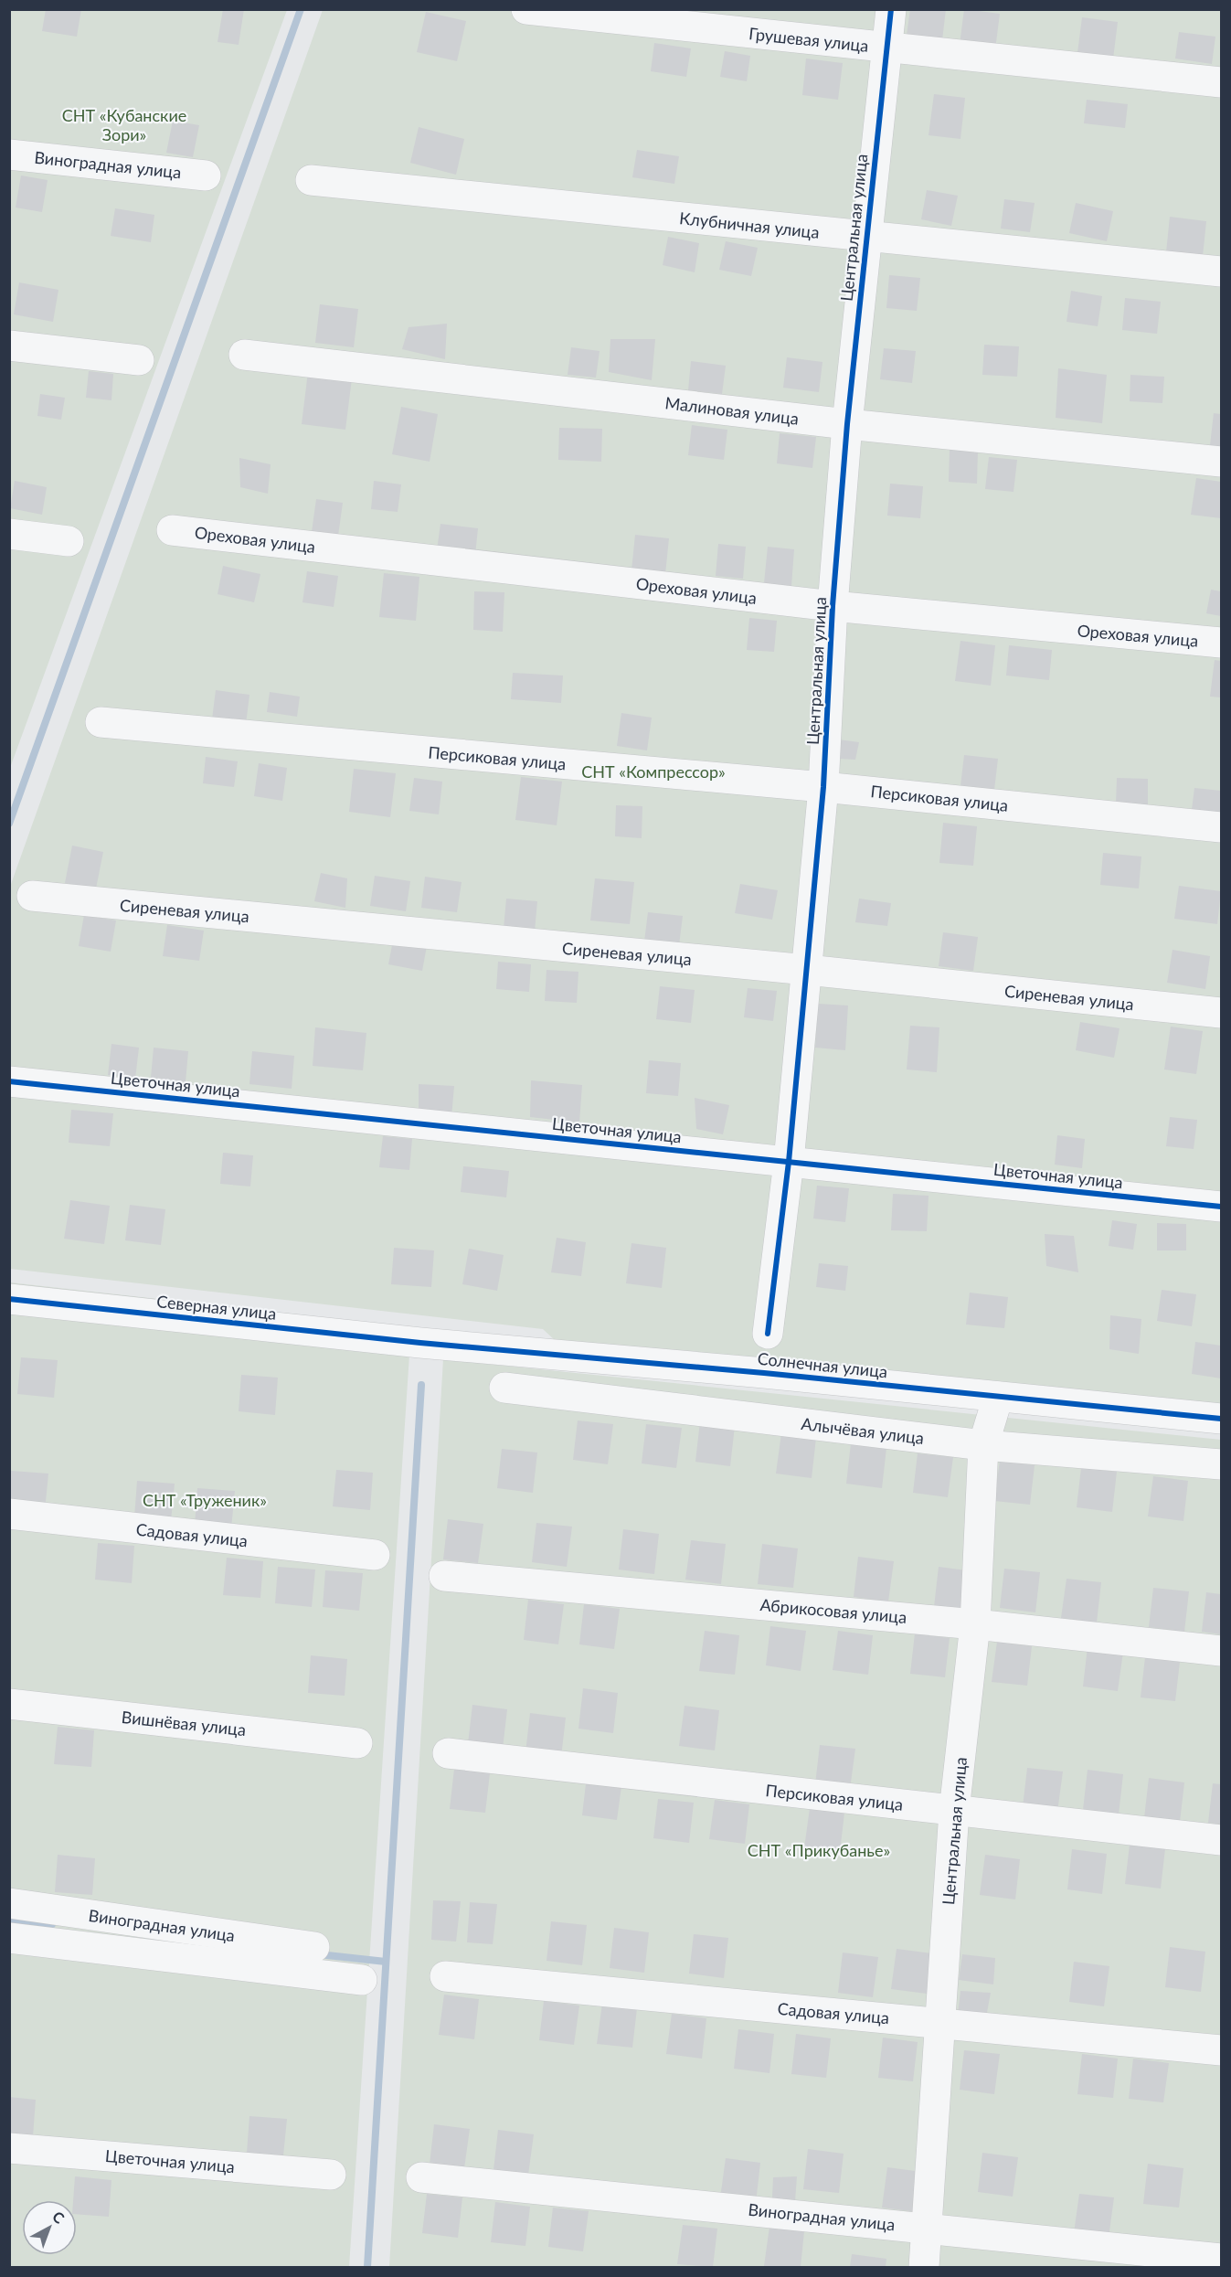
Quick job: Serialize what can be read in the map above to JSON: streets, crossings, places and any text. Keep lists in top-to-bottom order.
{
  "streets": {
    "street": [
      "Грушевая улица",
      "Виноградная улица",
      "Клубничная улица",
      "Центральная улица",
      "Малиновая улица",
      "Ореховая улица",
      "Персиковая улица",
      "Сиреневая улица",
      "Цветочная улица",
      "Северная улица",
      "Солнечная улица",
      "Алычёвая улица",
      "Садовая улица",
      "Абрикосовая улица",
      "Вишнёвая улица"
    ]
  },
  "crossings": [
    ["Грушевая улица", "Центральная улица"],
    ["Виноградная улица", "Центральная улица"],
    ["Клубничная улица", "Центральная улица"],
    ["Центральная улица", "Малиновая улица"],
    ["Центральная улица", "Ореховая улица"],
    ["Центральная улица", "Персиковая улица"],
    ["Центральная улица", "Сиреневая улица"],
    ["Центральная улица", "Цветочная улица"],
    ["Центральная улица", "Солнечная улица"],
    ["Центральная улица", "Алычёвая улица"],
    ["Центральная улица", "Садовая улица"],
    ["Центральная улица", "Абрикосовая улица"],
    ["Северная улица", "Солнечная улица"]
  ],
  "parks": [
    "СНТ «Кубанские Зори»",
    "СНТ «Компрессор»",
    "СНТ «Труженик»",
    "СНТ «Прикубанье»"
  ],
  "north": "top right"
}
